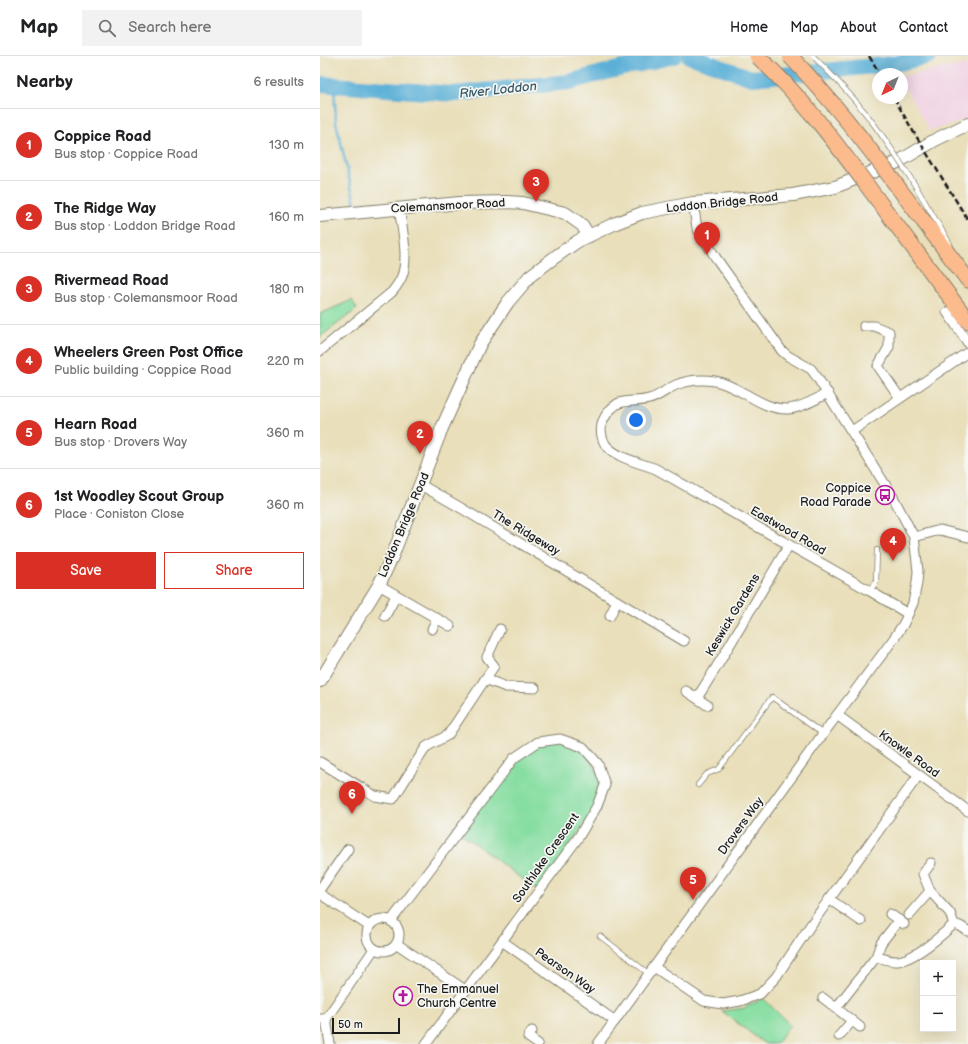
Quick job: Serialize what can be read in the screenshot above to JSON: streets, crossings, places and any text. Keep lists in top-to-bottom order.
{
  "streets": {
    "street": [
      "Loddon Bridge Road",
      "Colemansmoor Road",
      "Eastwood Road",
      "The Ridgeway",
      "Keswick Gardens",
      "Knowle Road",
      "Drovers Way",
      "Southlake Crescent",
      "Pearson Way"
    ]
  },
  "crossings": [
    ["Loddon Bridge Road", "Colemansmoor Road"],
    ["Loddon Bridge Road", "The Ridgeway"],
    ["Eastwood Road", "Keswick Gardens"],
    ["Eastwood Road", "Drovers Way"],
    ["Knowle Road", "Drovers Way"],
    ["Drovers Way", "Pearson Way"],
    ["Southlake Crescent", "Pearson Way"]
  ],
  "water": ["River Loddon"],
  "places": {
    "bus stop": ["Coppice Road Parade"],
    "church": ["The Emmanuel Church Centre"]
  },
  "scale_bar": "50 m",
  "north": "bottom left",
  "page": {
    "header": "Map",
    "search": "Search here",
    "nav": [
      "Home",
      "Map",
      "About",
      "Contact"
    ],
    "heading": ["Nearby", "6 results"],
    "list": [
      {
        "mark": "1",
        "name": "Coppice Road",
        "note": "Bus stop · Coppice Road",
        "value": "130 m"
      },
      {
        "mark": "2",
        "name": "The Ridge Way",
        "note": "Bus stop · Loddon Bridge Road",
        "value": "160 m"
      },
      {
        "mark": "3",
        "name": "Rivermead Road",
        "note": "Bus stop · Colemansmoor Road",
        "value": "180 m"
      },
      {
        "mark": "4",
        "name": "Wheelers Green Post Office",
        "note": "Public building · Coppice Road",
        "value": "220 m"
      },
      {
        "mark": "5",
        "name": "Hearn Road",
        "note": "Bus stop · Drovers Way",
        "value": "360 m"
      },
      {
        "mark": "6",
        "name": "1st Woodley Scout Group",
        "note": "Place · Coniston Close",
        "value": "360 m"
      }
    ],
    "pins": [
      "3",
      "1",
      "2",
      "4",
      "6",
      "5"
    ],
    "buttons": ["Save", "Share"],
    "map_buttons": ["+", "−"],
    "scale": "50 m"
  }
}
